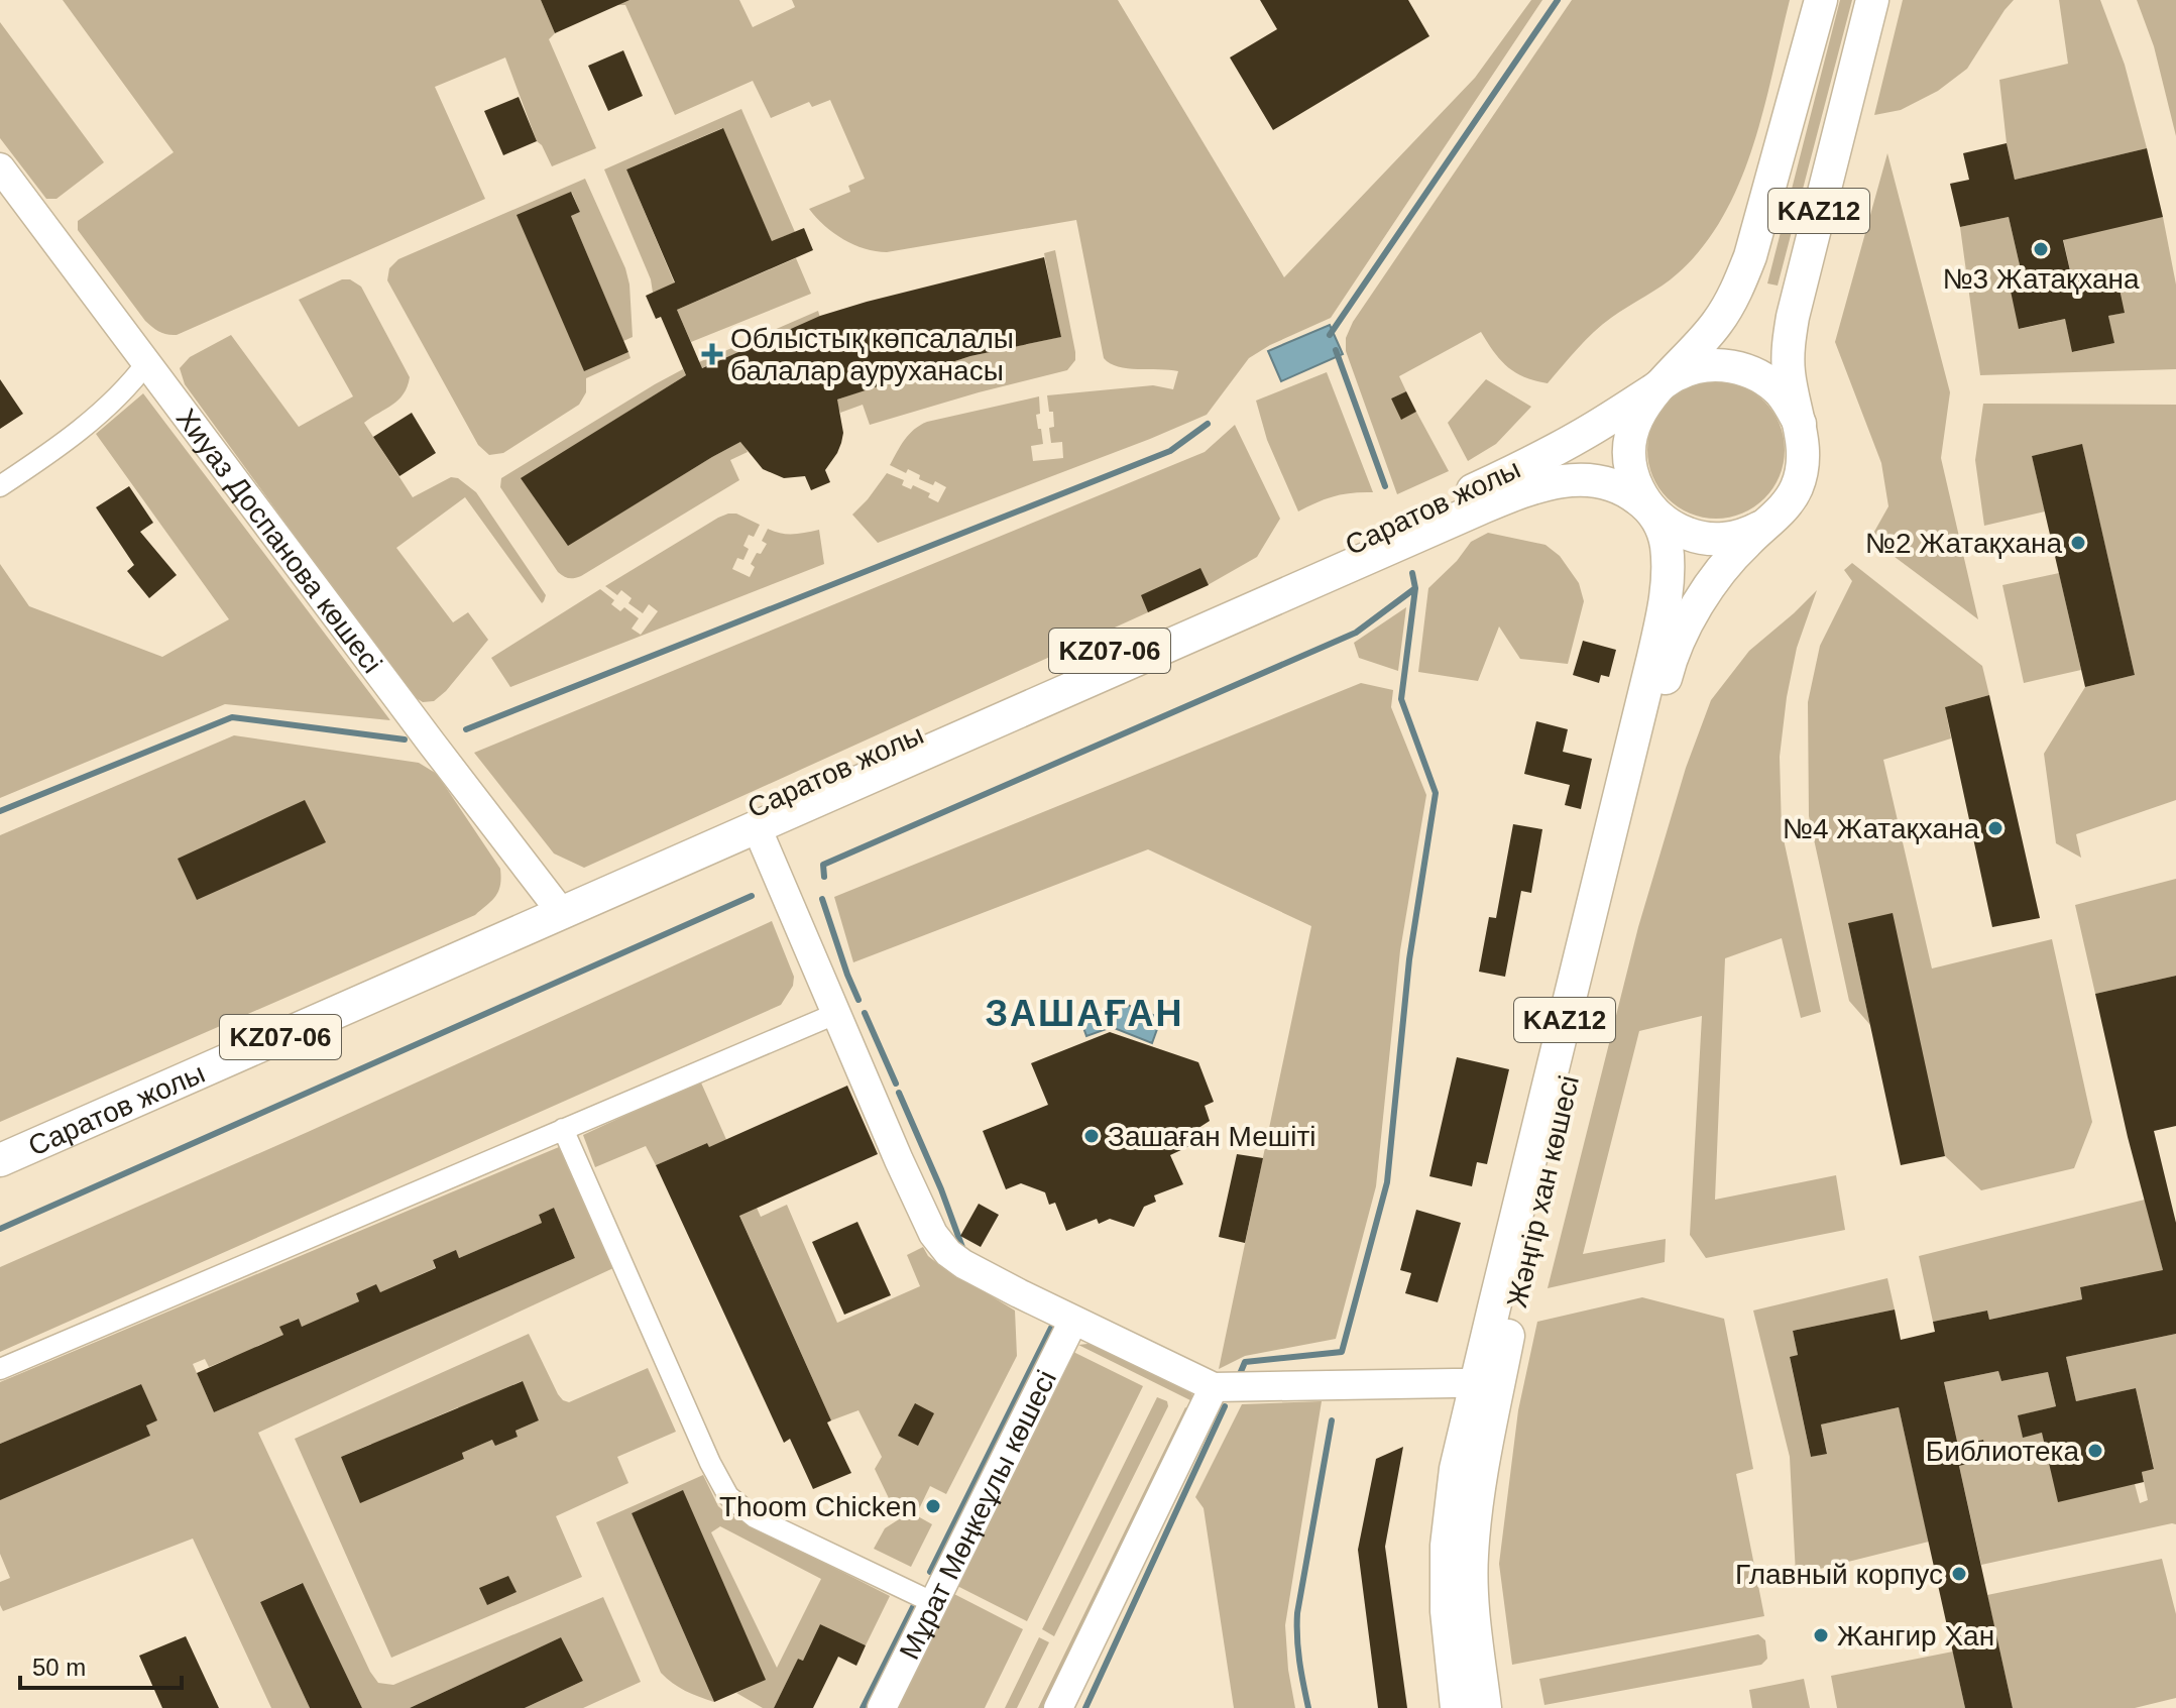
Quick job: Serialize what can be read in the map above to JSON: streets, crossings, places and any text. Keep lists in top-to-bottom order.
{
  "streets": {
    "main road": [
      "KAZ12",
      "Саратов жолы",
      "Хиуаз Доспанова көшесі",
      "KZ07-06",
      "Жәңгір хан көшесі",
      "Мұрат Мөңкеұлы көшесі"
    ]
  },
  "crossings": [
    ["Саратов жолы", "Хиуаз Доспанова көшесі"],
    ["Саратов жолы", "Жәңгір хан көшесі"]
  ],
  "districts": ["ЗАШАҒАН"],
  "places": {
    "other": [
      "№3 Жатақхана",
      "№2 Жатақхана",
      "№4 Жатақхана",
      "Зашаған Мешіті",
      "Библиотека",
      "Thoom Chicken",
      "Главный корпус",
      "Жангир Хан"
    ],
    "health": ["Облыстық көпсалалы балалар ауруханасы"]
  },
  "scale_bar": "50 m"
}
